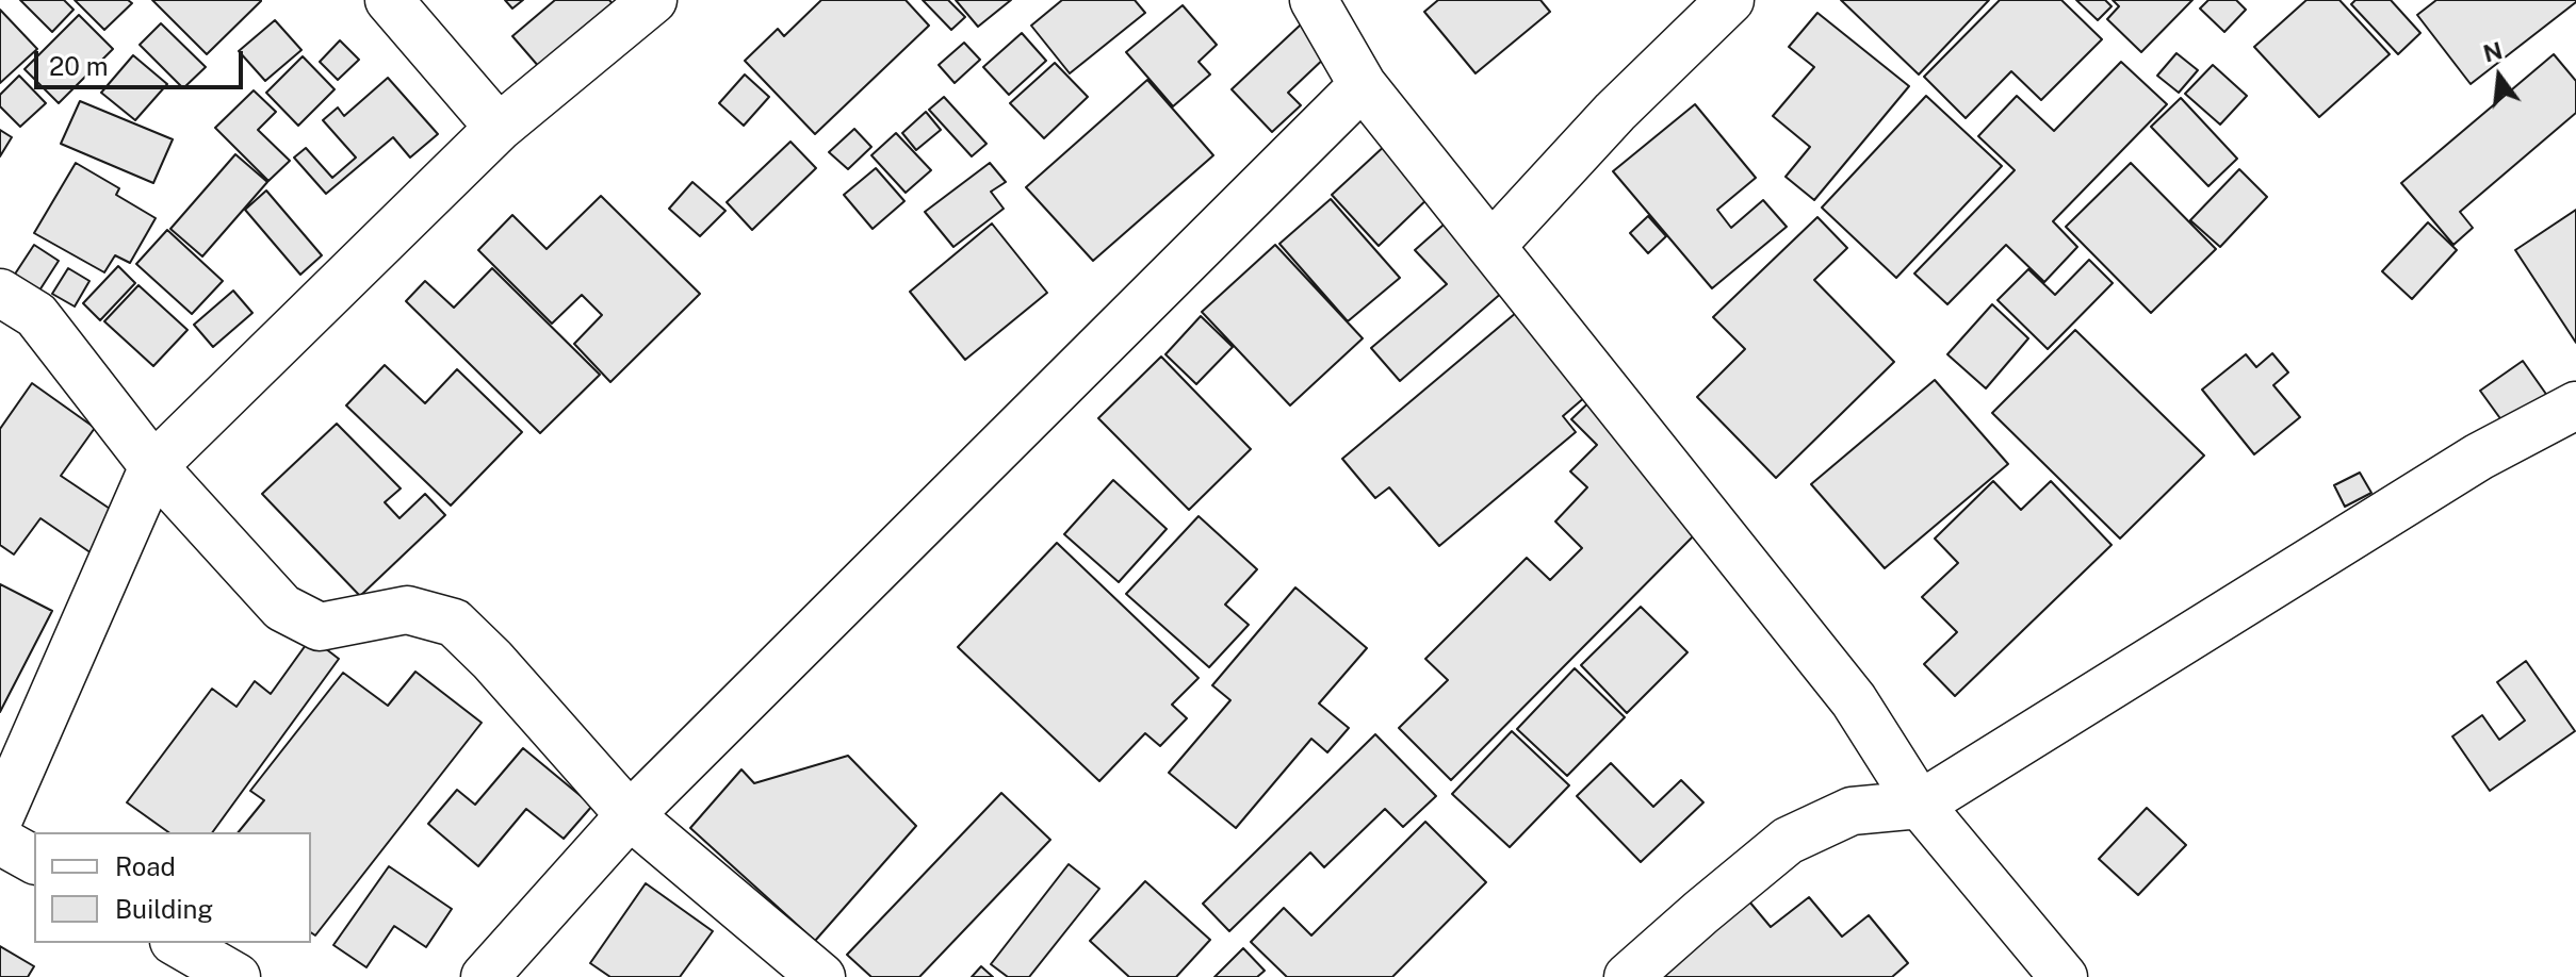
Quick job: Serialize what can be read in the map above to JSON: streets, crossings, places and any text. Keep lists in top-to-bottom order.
{
  "legend": ["Road", "Building"],
  "scale_bar": "20 m",
  "north": "top"
}
